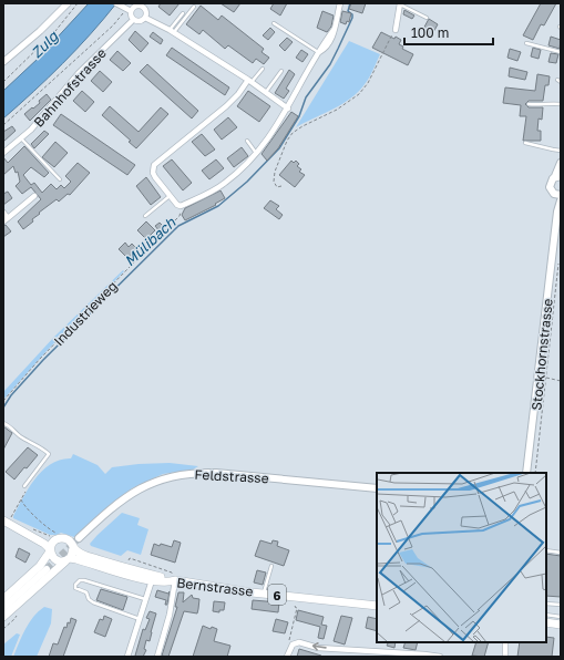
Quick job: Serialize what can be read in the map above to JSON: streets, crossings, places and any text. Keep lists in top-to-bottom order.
{
  "streets": {
    "main road": [
      "Stockhornstrasse",
      "Feldstrasse",
      "Bernstrasse",
      "6"
    ],
    "street": ["Bahnhofstrasse"],
    "path": ["Industrieweg"]
  },
  "crossings": [
    ["Bernstrasse", "6"]
  ],
  "water": ["Zulg", "Mülibach"],
  "scale_bar": "100 m"
}
